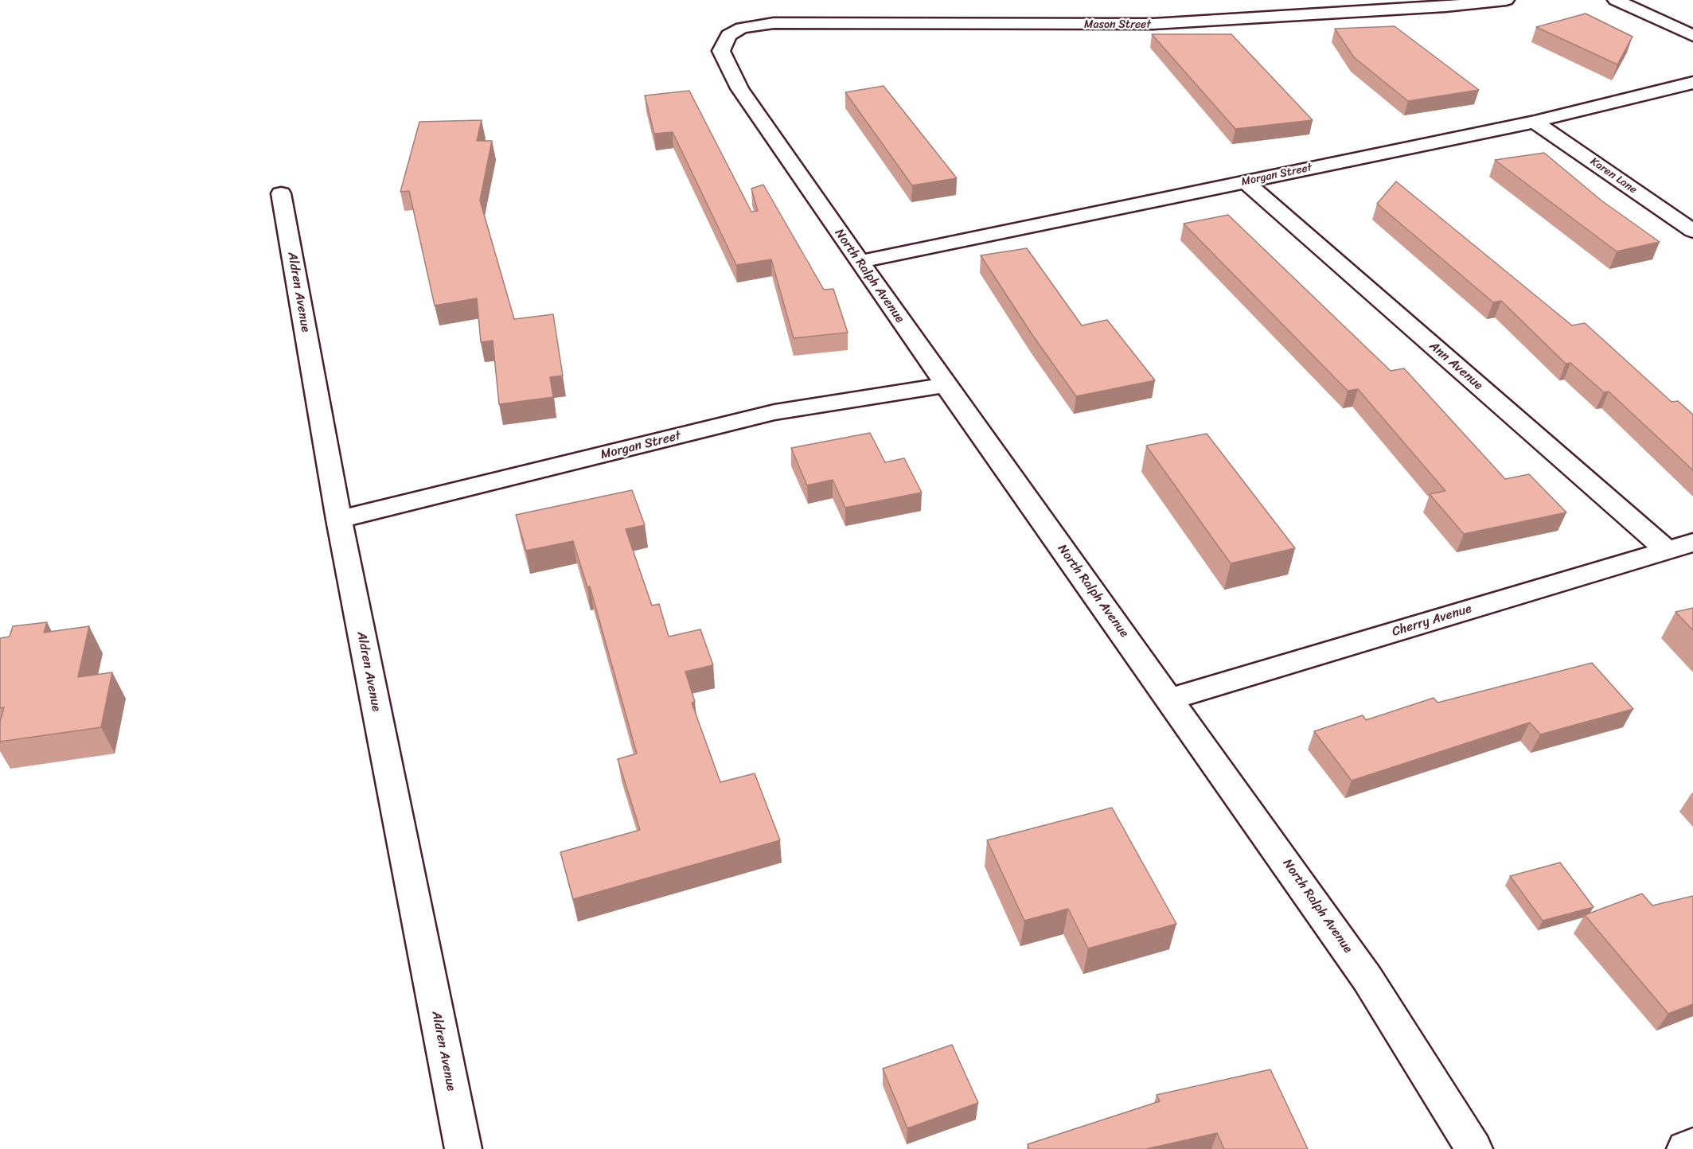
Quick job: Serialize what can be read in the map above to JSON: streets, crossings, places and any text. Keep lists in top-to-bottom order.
{
  "streets": {
    "street": [
      "Mason Street",
      "Morgan Street",
      "Karen Lane",
      "North Ralph Avenue",
      "Aldren Avenue",
      "Ann Avenue",
      "Cherry Avenue"
    ]
  },
  "crossings": [
    ["Mason Street", "North Ralph Avenue"],
    ["Morgan Street", "Karen Lane"],
    ["Morgan Street", "North Ralph Avenue"],
    ["Morgan Street", "Aldren Avenue"],
    ["Morgan Street", "Ann Avenue"],
    ["North Ralph Avenue", "Cherry Avenue"],
    ["Ann Avenue", "Cherry Avenue"]
  ]
}
